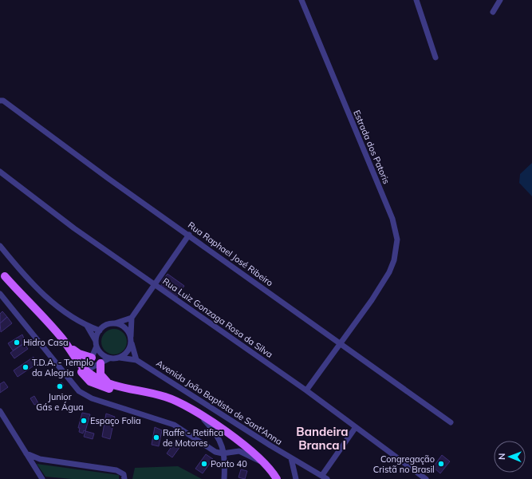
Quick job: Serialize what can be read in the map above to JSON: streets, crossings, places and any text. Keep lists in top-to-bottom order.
{
  "streets": {
    "street": [
      "Estrada dos Patoris",
      "Rua Raphael José Ribeiro",
      "Rua Luiz Gonzaga Rosa da Silva",
      "Avenida João Baptista de Sant'Anna"
    ]
  },
  "crossings": [
    ["Estrada dos Patoris", "Rua Raphael José Ribeiro"],
    ["Estrada dos Patoris", "Rua Luiz Gonzaga Rosa da Silva"]
  ],
  "districts": ["Bandeira Branca I"],
  "places": [
    "Hidro Casa",
    "T.D.A. - Templo da Alegria",
    "Junior Gás e Água",
    "Espaço Folia",
    "Raffe - Retifica de Motores",
    "Ponto 40",
    "Congregação Cristã no Brasil"
  ],
  "north": "left"
}
